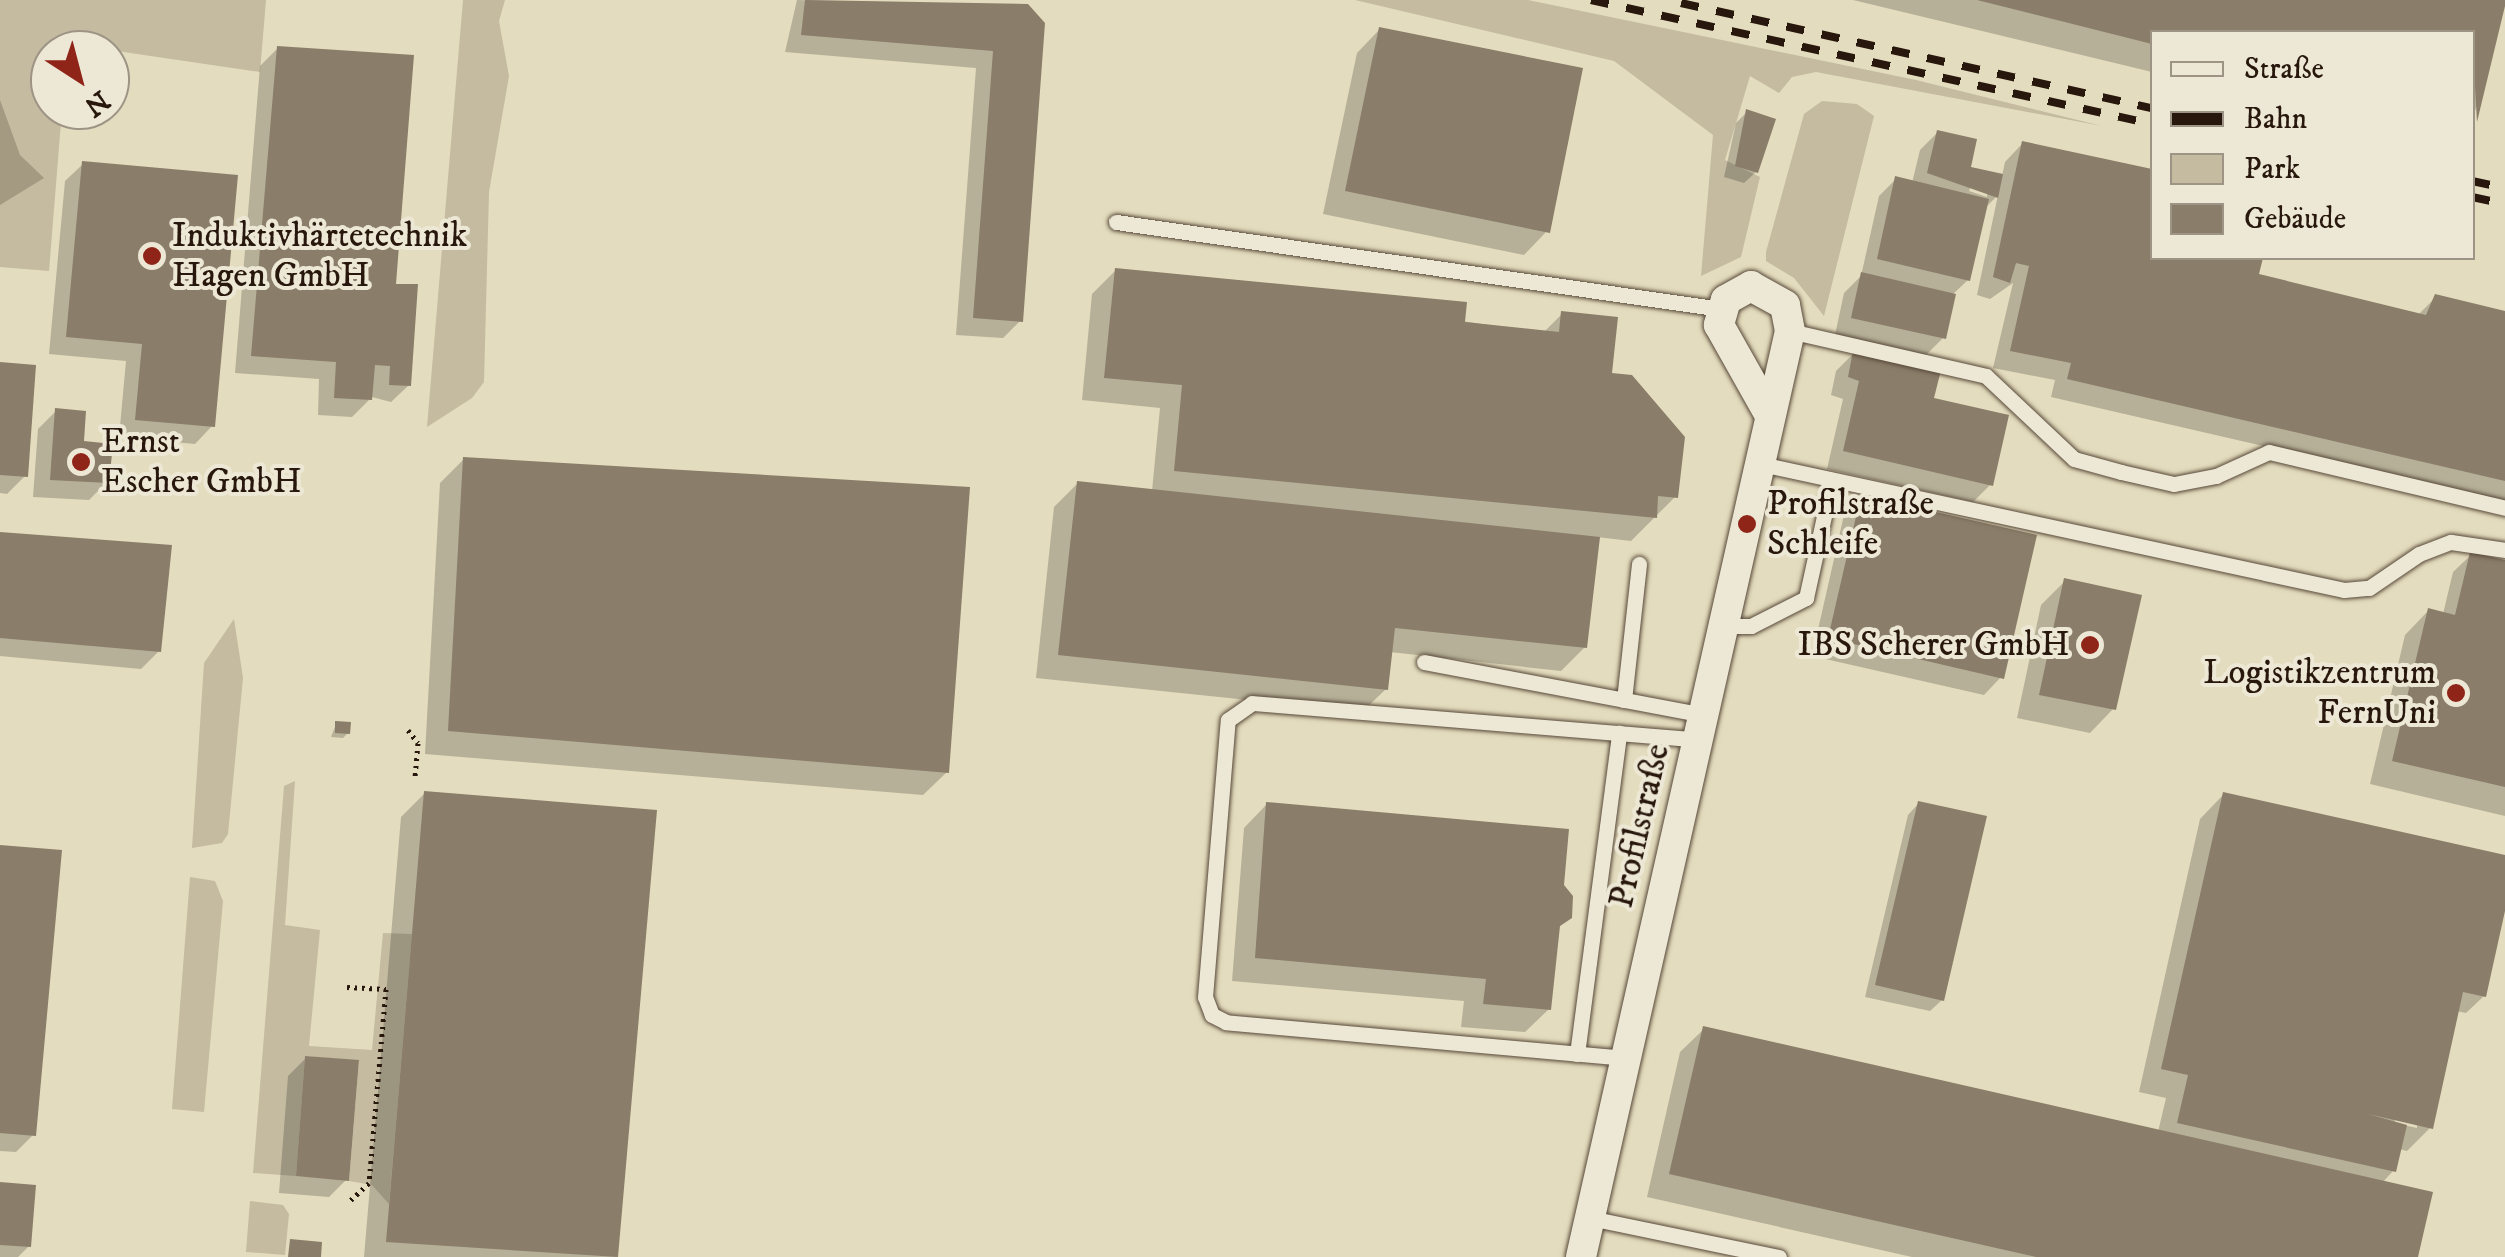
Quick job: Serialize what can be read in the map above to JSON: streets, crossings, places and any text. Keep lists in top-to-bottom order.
{
  "streets": {
    "street": ["Profilstraße"]
  },
  "places": [
    "Induktivhärtetechnik Hagen GmbH",
    "Ernst Escher GmbH",
    "Profilstraße Schleife",
    "IBS Scherer GmbH",
    "Logistikzentrum FernUni"
  ],
  "legend": [
    "Straße",
    "Bahn",
    "Park",
    "Gebäude"
  ],
  "north": "bottom right"
}
